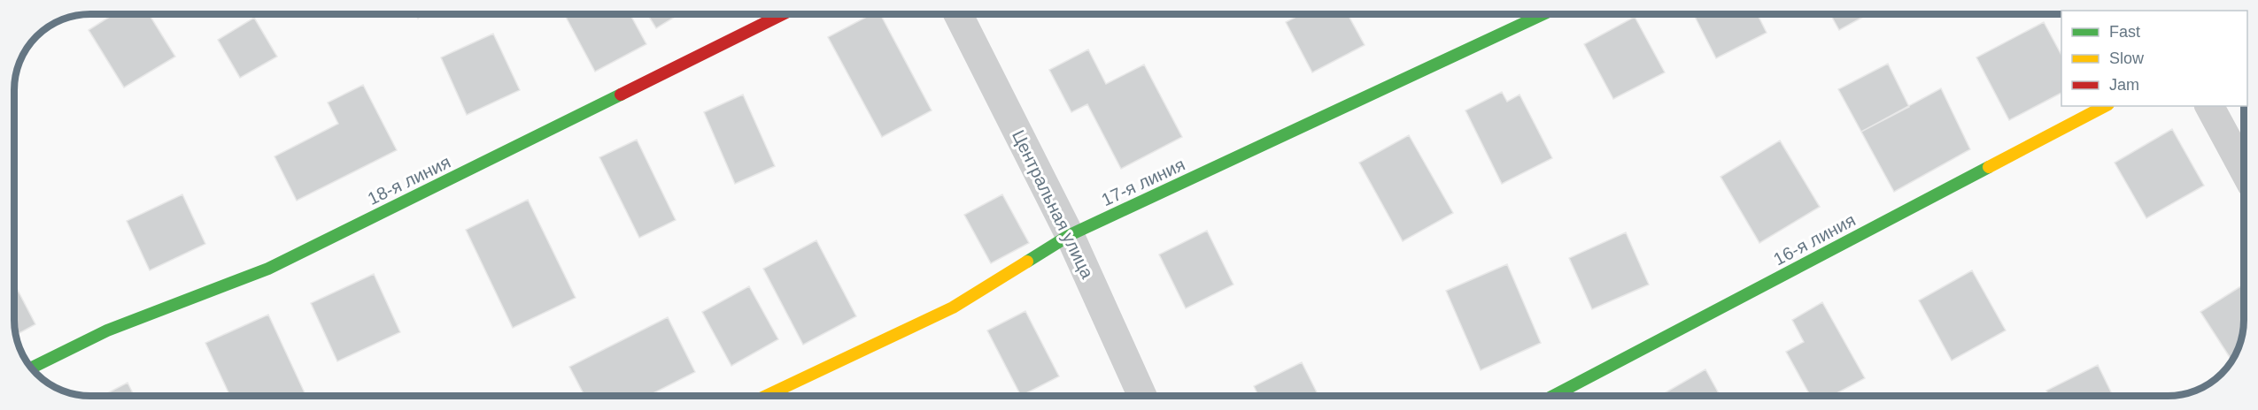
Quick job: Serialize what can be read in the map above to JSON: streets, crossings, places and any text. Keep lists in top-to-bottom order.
{
  "streets": {
    "street": [
      "18-я линия",
      "17-я линия",
      "Центральная улица",
      "16-я линия"
    ]
  },
  "crossings": [
    ["17-я линия", "Центральная улица"]
  ],
  "legend": ["Fast", "Slow", "Jam"]
}
